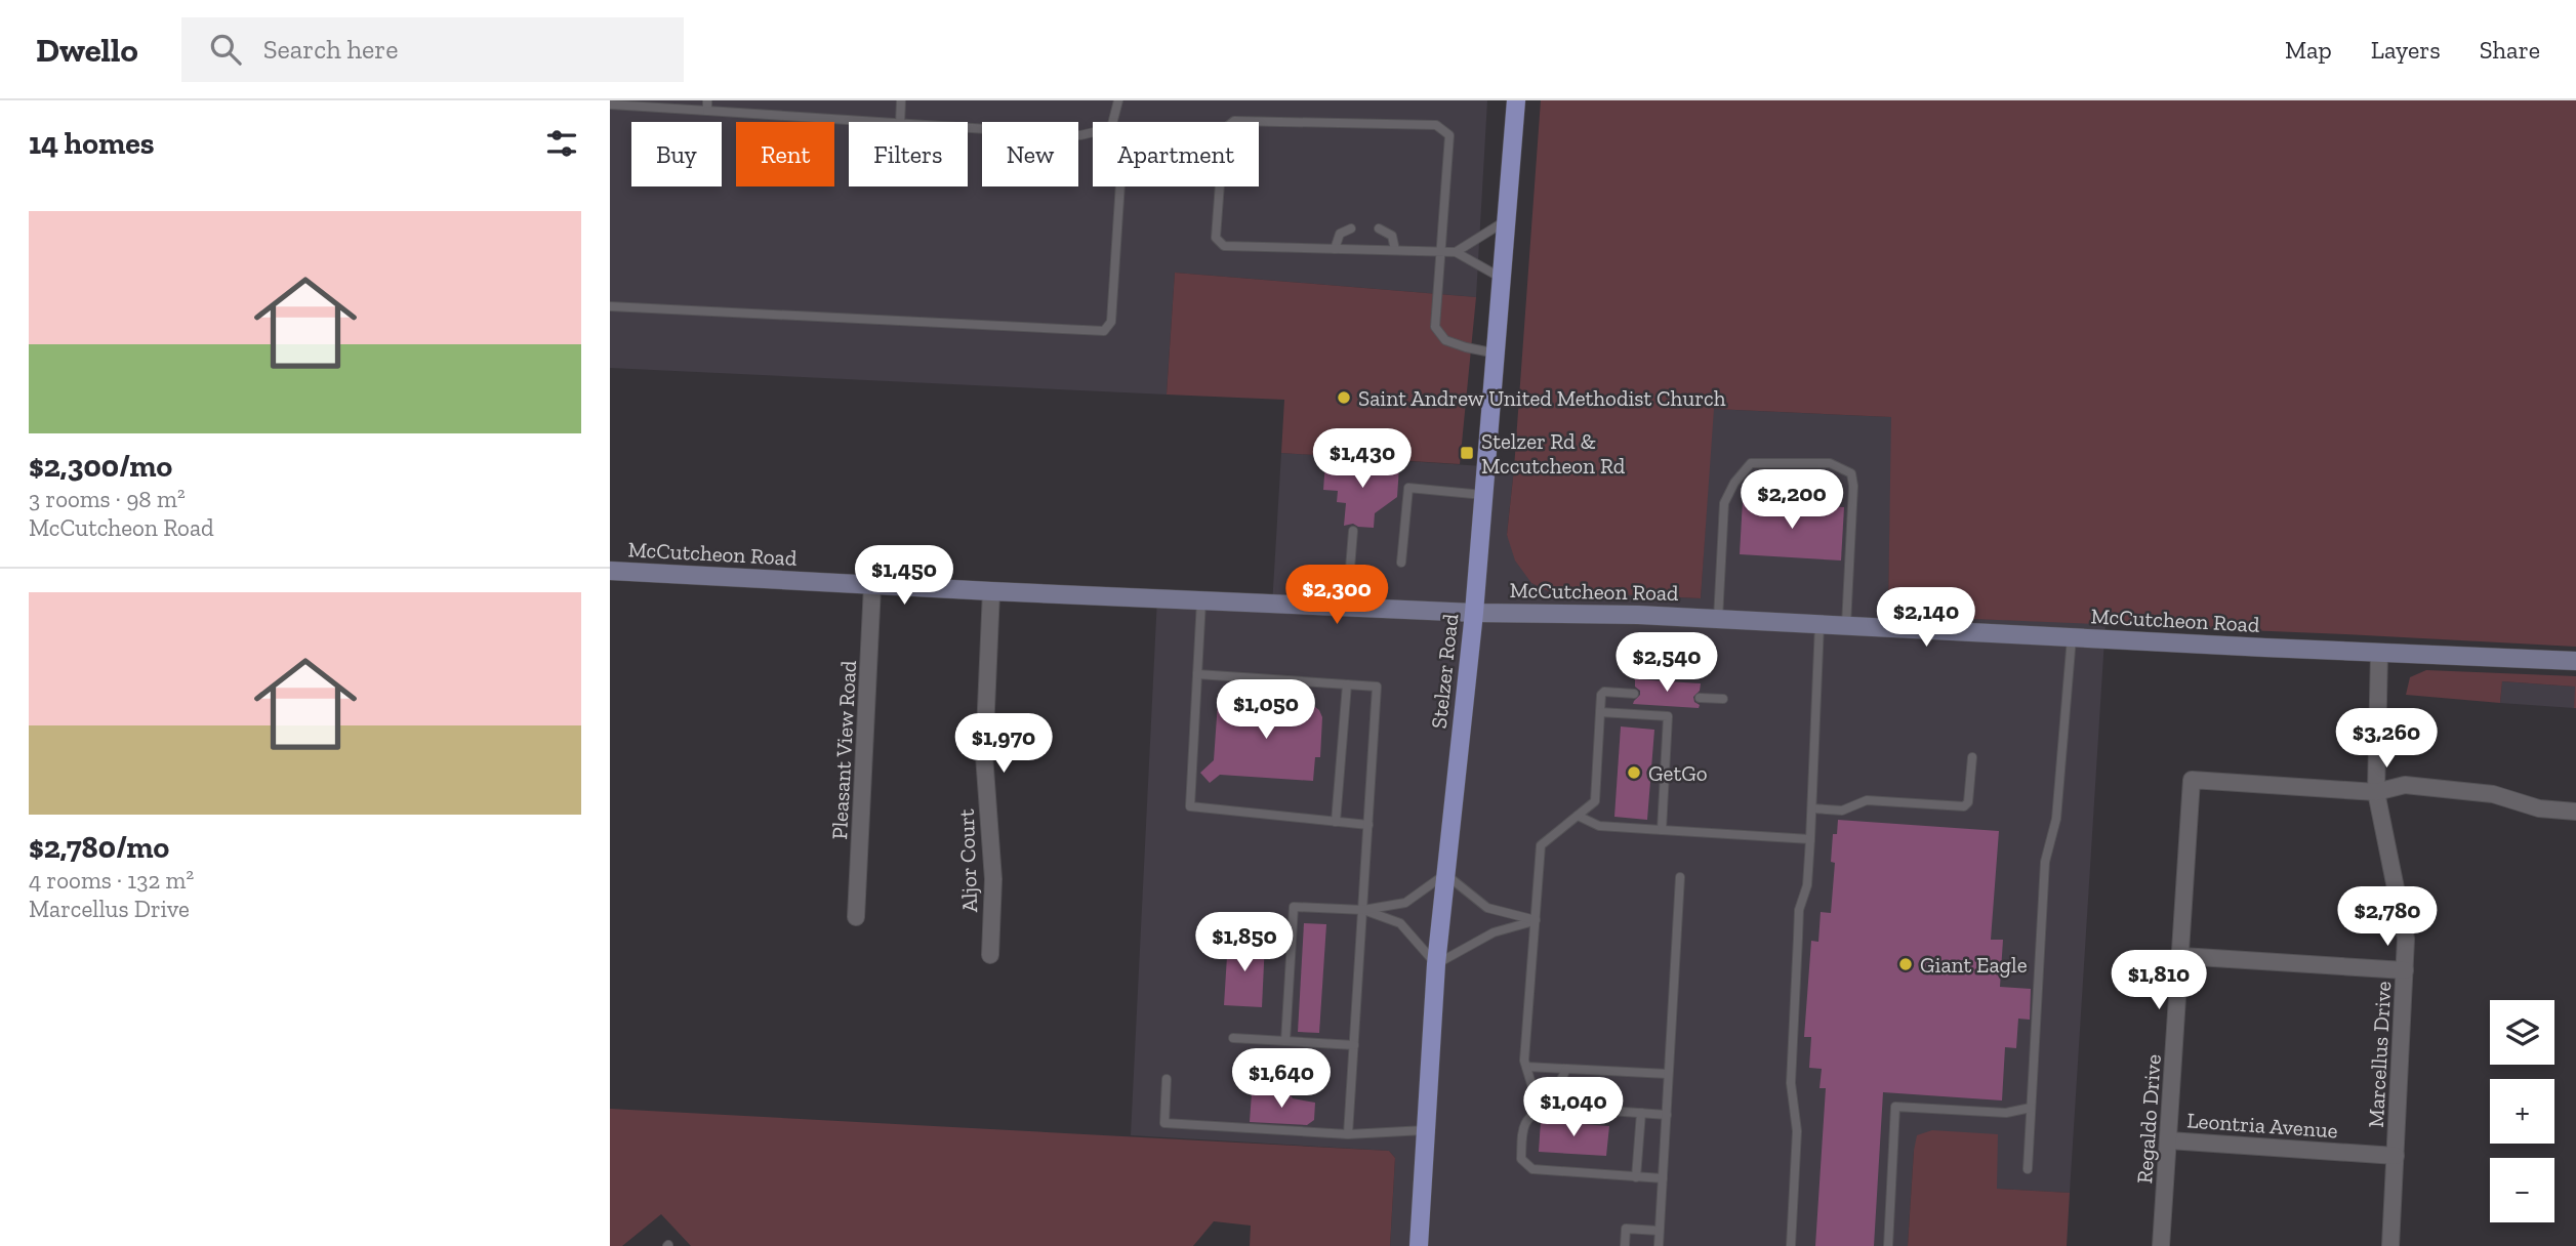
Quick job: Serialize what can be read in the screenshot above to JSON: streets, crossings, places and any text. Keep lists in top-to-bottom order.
{
  "streets": {
    "main road": ["McCutcheon Road", "Stelzer Road"],
    "street": [
      "Pleasant View Road",
      "Aljor Court",
      "Marcellus Drive",
      "Regaldo Drive",
      "Leontria Avenue"
    ]
  },
  "crossings": [
    ["McCutcheon Road", "Stelzer Road"],
    ["McCutcheon Road", "Pleasant View Road"],
    ["McCutcheon Road", "Aljor Court"],
    ["McCutcheon Road", "Marcellus Drive"],
    ["Marcellus Drive", "Regaldo Drive"],
    ["Marcellus Drive", "Leontria Avenue"],
    ["Regaldo Drive", "Leontria Avenue"]
  ],
  "places": {
    "other": ["Saint Andrew United Methodist Church", "GetGo", "Giant Eagle"],
    "transit": ["Stelzer Rd & Mccutcheon Rd"]
  },
  "page": {
    "header": "Dwello",
    "search": "Search here",
    "nav": ["Map", "Layers", "Share"],
    "heading": "14 homes",
    "chip": [
      "Buy",
      "Rent",
      "Filters",
      "New",
      "Apartment"
    ],
    "list": [
      {
        "name": "$2,300/mo",
        "note": "3 rooms · 98 m² · McCutcheon Road"
      },
      {
        "name": "$2,780/mo",
        "note": "4 rooms · 132 m² · Marcellus Drive"
      }
    ],
    "price": [
      "$1,430",
      "$2,200",
      "$1,450",
      "$2,300",
      "$2,140",
      "$2,540",
      "$1,050",
      "$3,260",
      "$1,970",
      "$2,780",
      "$1,850",
      "$1,810",
      "$1,640",
      "$1,040"
    ],
    "map_buttons": ["+", "−"]
  }
}
